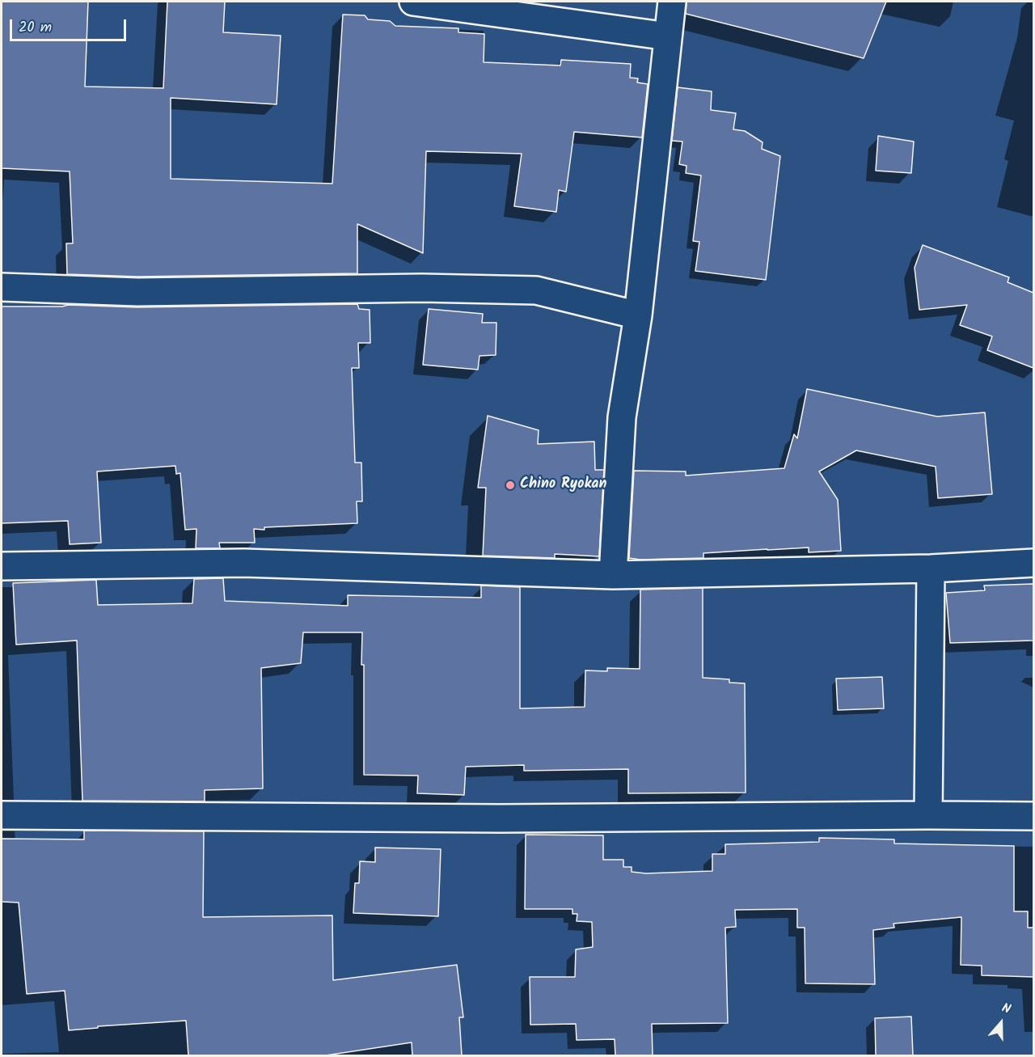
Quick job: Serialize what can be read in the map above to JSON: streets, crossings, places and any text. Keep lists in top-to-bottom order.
{
  "places": ["Chino Ryokan"],
  "scale_bar": "20 m",
  "north": "top"
}
